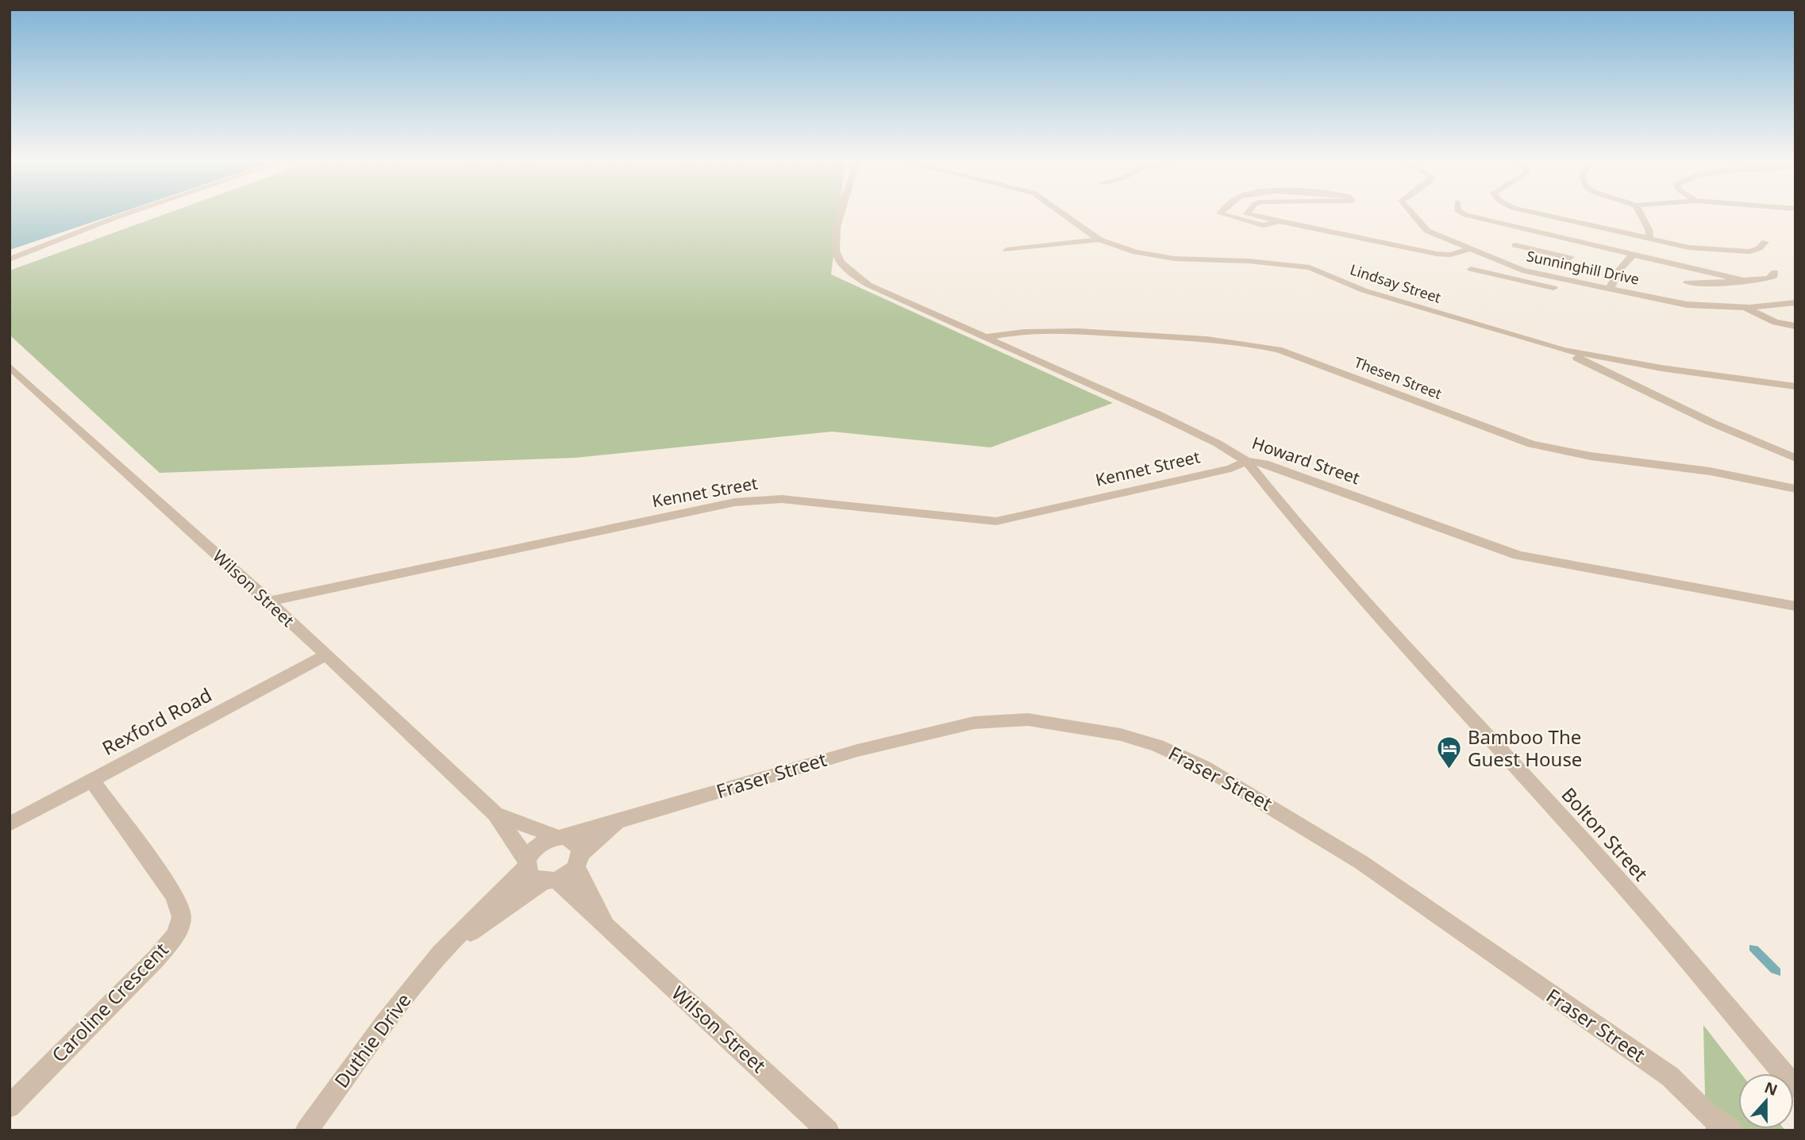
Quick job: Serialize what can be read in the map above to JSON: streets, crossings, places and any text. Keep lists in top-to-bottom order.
{
  "streets": {
    "street": [
      "Sunninghill Drive",
      "Lindsay Street",
      "Thesen Street",
      "Howard Street",
      "Kennet Street",
      "Wilson Street",
      "Rexford Road",
      "Fraser Street",
      "Bolton Street",
      "Caroline Crescent",
      "Duthie Drive"
    ]
  },
  "crossings": [
    ["Thesen Street", "Howard Street"],
    ["Howard Street", "Kennet Street"],
    ["Howard Street", "Bolton Street"],
    ["Kennet Street", "Wilson Street"],
    ["Kennet Street", "Bolton Street"],
    ["Wilson Street", "Rexford Road"],
    ["Wilson Street", "Fraser Street"],
    ["Wilson Street", "Duthie Drive"],
    ["Rexford Road", "Caroline Crescent"],
    ["Fraser Street", "Duthie Drive"]
  ],
  "places": {
    "hotel": ["Bamboo The Guest House"]
  },
  "north": "top"
}
